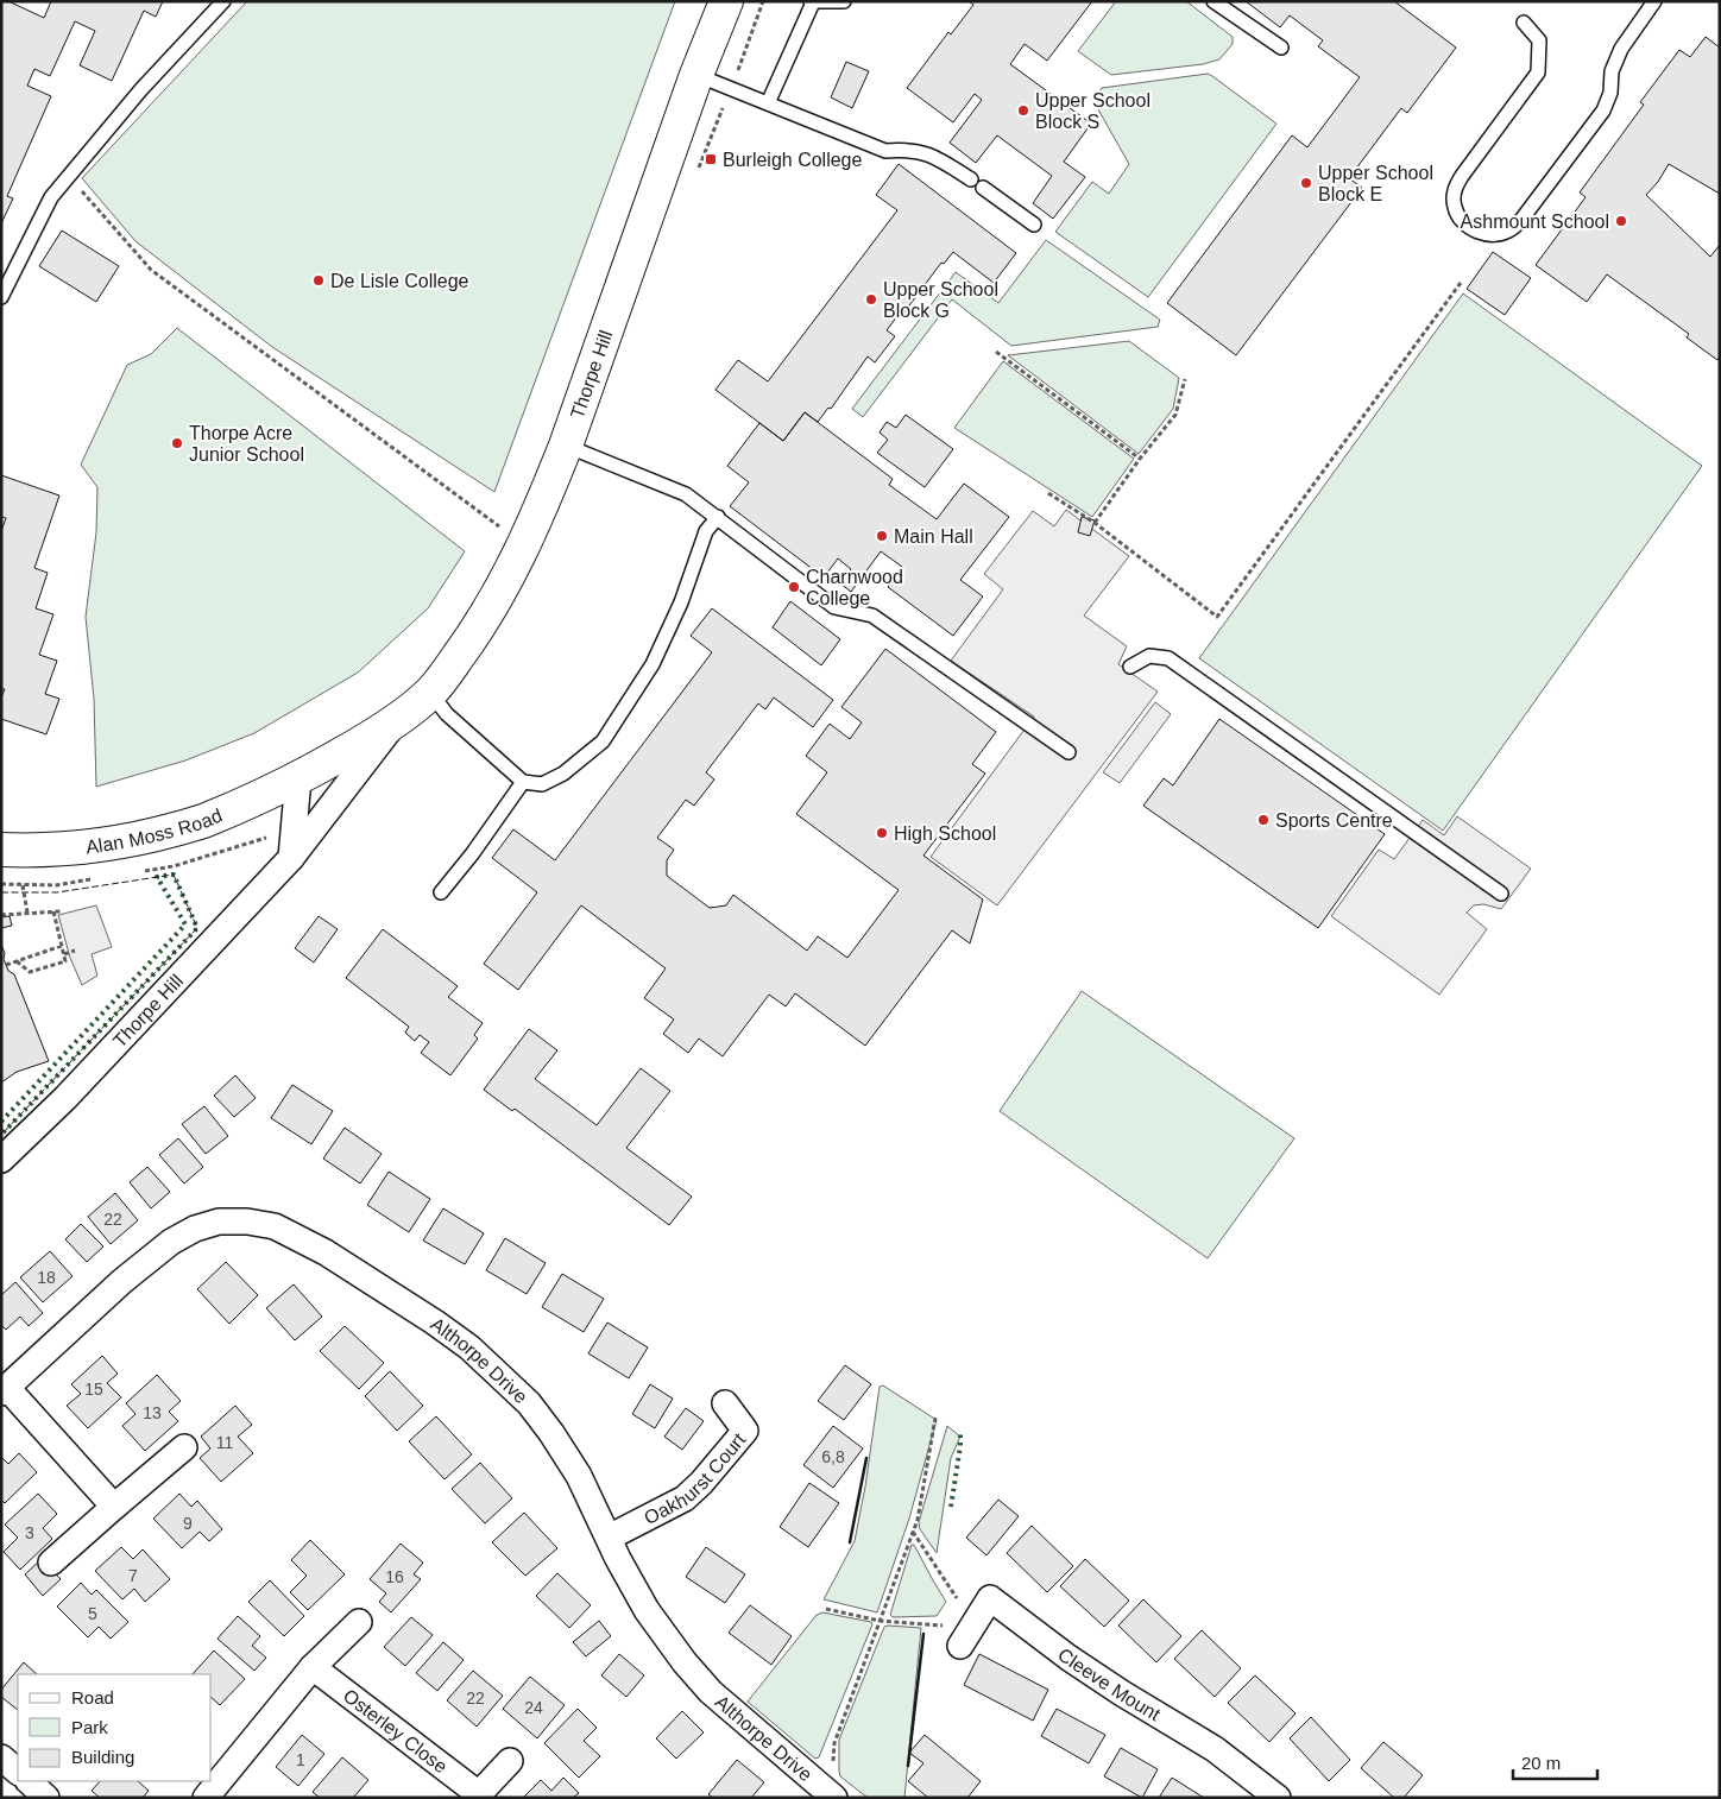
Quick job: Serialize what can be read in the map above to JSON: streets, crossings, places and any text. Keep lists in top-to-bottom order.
{
  "streets": {
    "street": [
      "Thorpe Hill",
      "Alan Moss Road",
      "Althorpe Drive",
      "Oakhurst Court",
      "Cleeve Mount",
      "Osterley Close"
    ]
  },
  "crossings": [
    ["Thorpe Hill", "Alan Moss Road"],
    ["Althorpe Drive", "Oakhurst Court"]
  ],
  "places": {
    "other": [
      "Upper School Block S",
      "Upper School Block E",
      "Ashmount School",
      "De Lisle College",
      "Upper School Block G",
      "Thorpe Acre Junior School",
      "Main Hall",
      "Charnwood College",
      "Sports Centre",
      "High School"
    ],
    "transit": ["Burleigh College"]
  },
  "house_numbers": [
    "22",
    "18",
    "15",
    "13",
    "11",
    "6,8",
    "9",
    "3",
    "7",
    "16",
    "5",
    "22",
    "24",
    "1"
  ],
  "legend": ["Road", "Park", "Building"],
  "scale_bar": "20 m"
}
